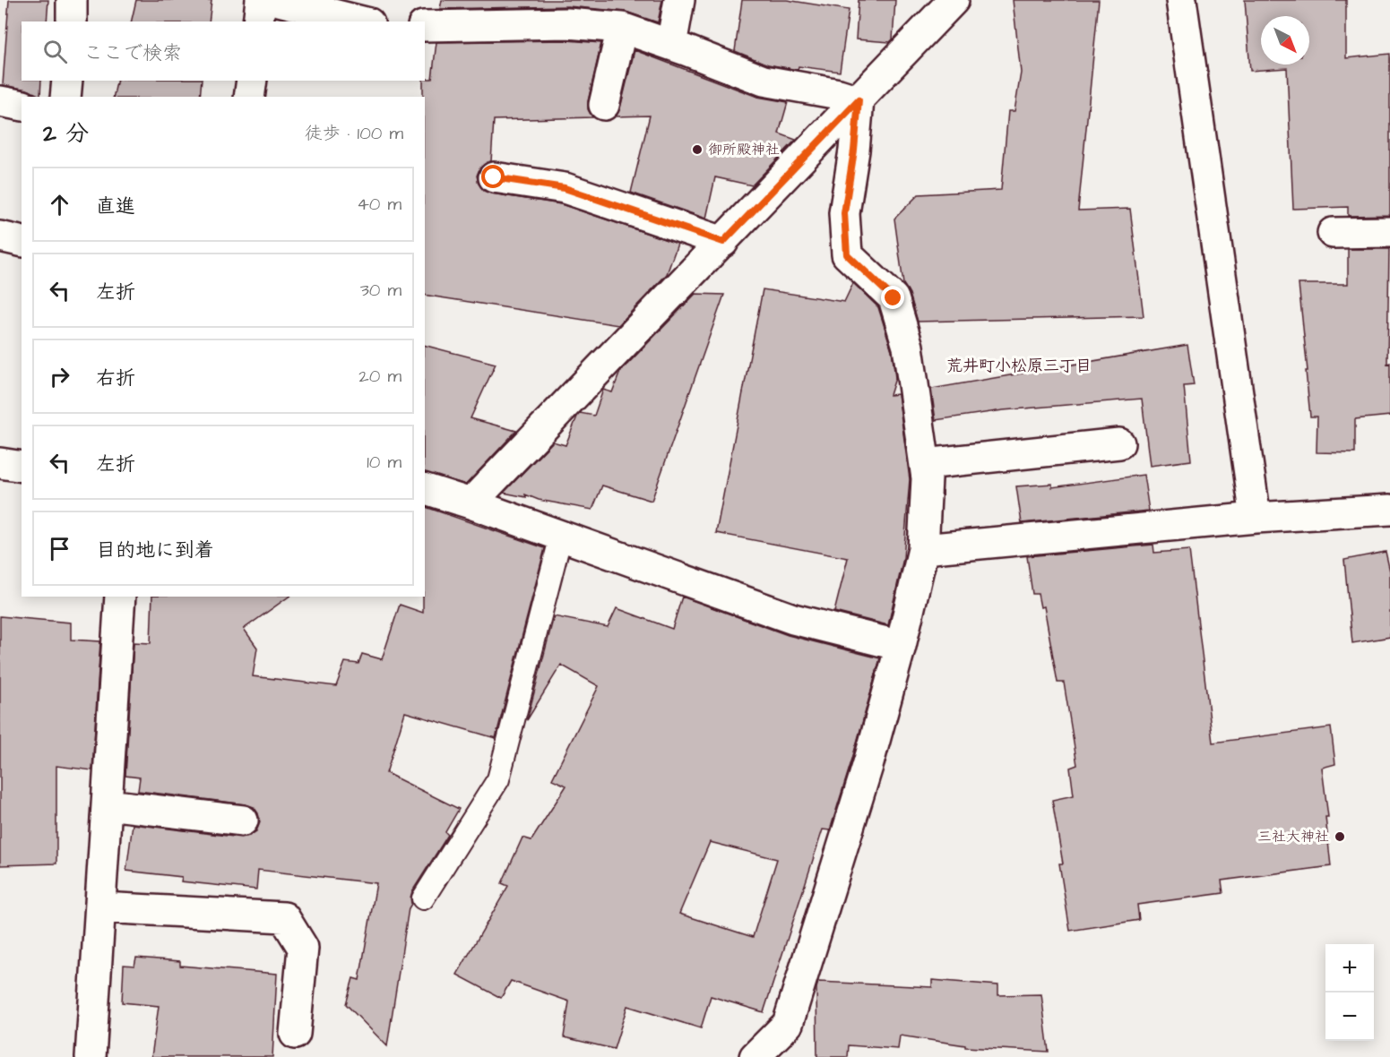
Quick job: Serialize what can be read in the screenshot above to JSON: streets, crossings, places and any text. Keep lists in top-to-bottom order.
{
  "districts": ["荒井町小松原三丁目"],
  "places": ["御所殿神社", "三社大神社"],
  "north": "bottom right",
  "page": {
    "search": "ここで検索",
    "heading": ["2 分", "徒歩 · 100 m"],
    "list": [
      ["直進", "40 m"],
      ["左折", "30 m"],
      ["右折", "20 m"],
      ["左折", "10 m"],
      "目的地に到着"
    ],
    "map_buttons": ["+", "−"]
  }
}
